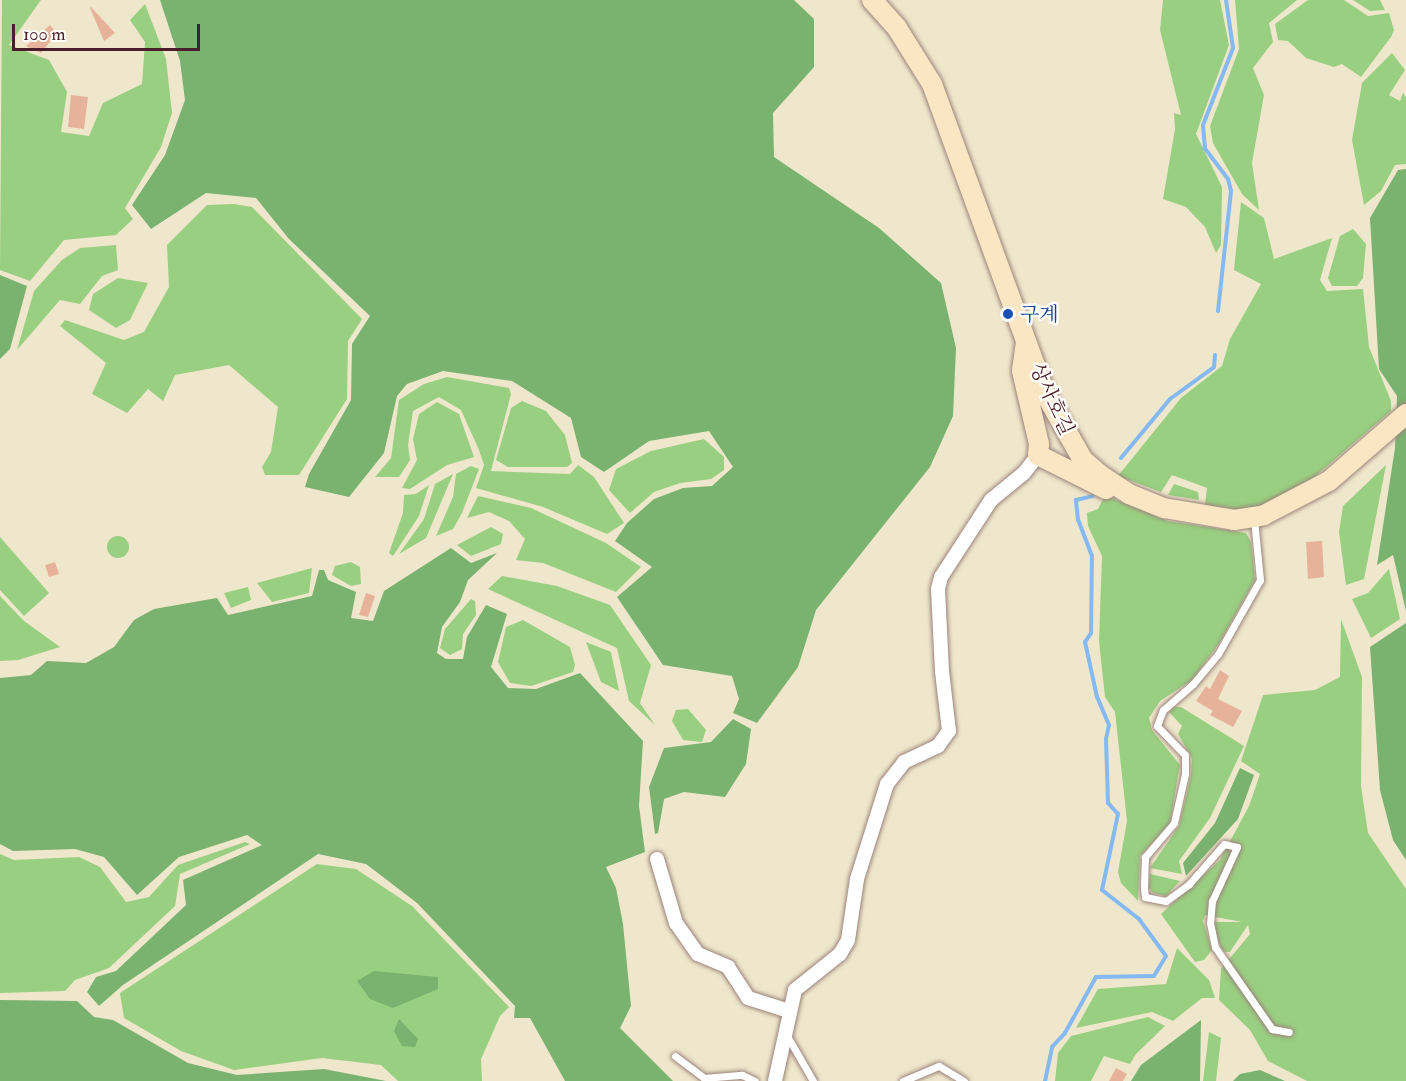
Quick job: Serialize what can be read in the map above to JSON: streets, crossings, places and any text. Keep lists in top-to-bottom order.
{
  "streets": {
    "street": ["상사호길"]
  },
  "places": ["구계"],
  "scale_bar": "100 m"
}
